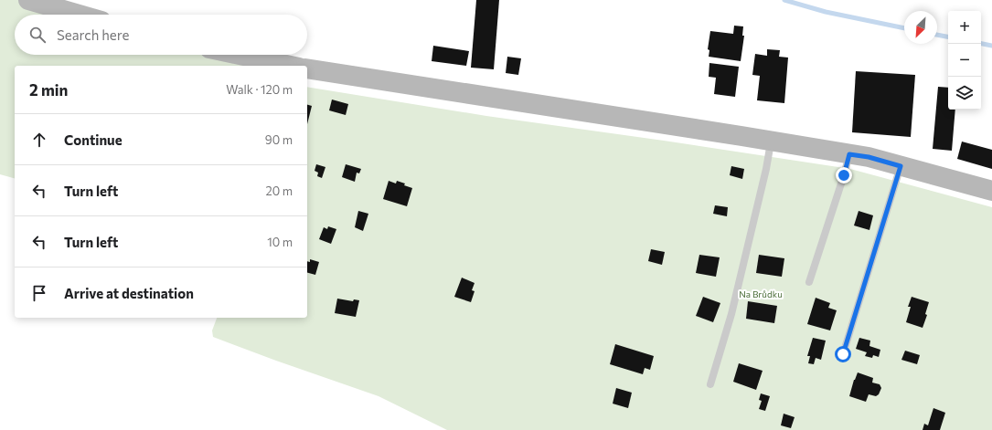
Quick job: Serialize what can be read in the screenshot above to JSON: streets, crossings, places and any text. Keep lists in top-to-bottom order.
{
  "parks": ["Na Brůdku"],
  "north": "bottom left",
  "page": {
    "map_buttons": ["+", "−"],
    "search": "Search here",
    "heading": ["2 min", "Walk · 120 m"],
    "list": [
      ["Continue", "90 m"],
      ["Turn left", "20 m"],
      ["Turn left", "10 m"],
      "Arrive at destination"
    ]
  }
}
